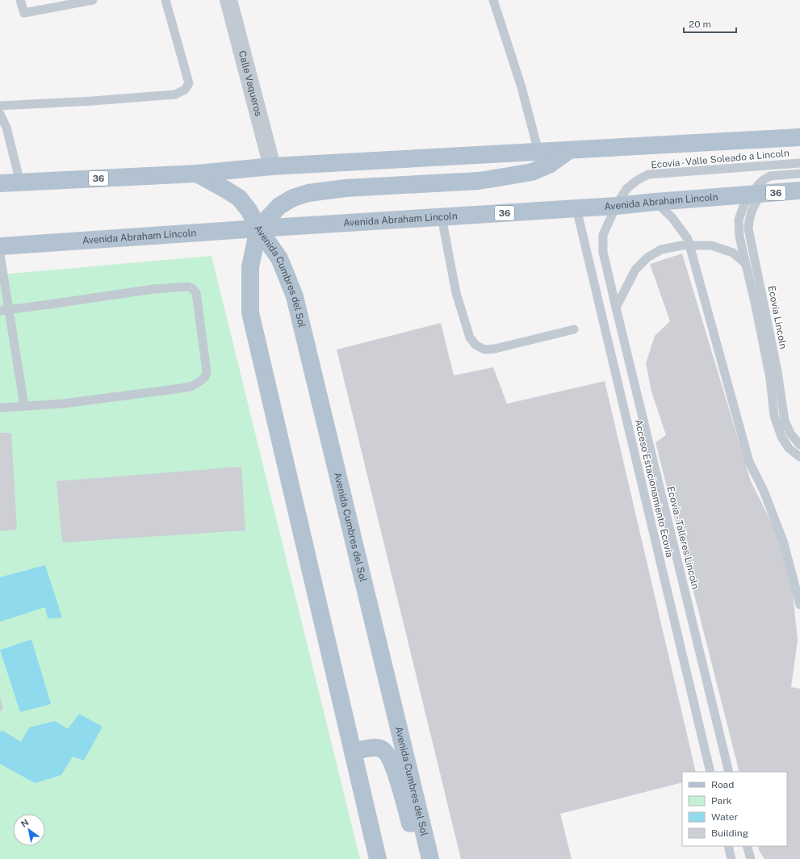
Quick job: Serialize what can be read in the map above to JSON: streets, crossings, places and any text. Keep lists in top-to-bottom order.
{
  "streets": {
    "main road": ["36", "Avenida Abraham Lincoln", "Avenida Cumbres del Sol"],
    "street": ["Calle Vaqueros"],
    "lane": [
      "Ecovía - Valle Soleado a Lincoln",
      "Ecovía Lincoln",
      "Acceso Estacionamiento Ecovía",
      "Ecovía - Talleres Lincoln"
    ]
  },
  "crossings": [
    ["Calle Vaqueros", "36"],
    ["Ecovía - Valle Soleado a Lincoln", "Avenida Abraham Lincoln"],
    ["Ecovía - Valle Soleado a Lincoln", "Ecovía - Talleres Lincoln"],
    ["Avenida Abraham Lincoln", "Avenida Cumbres del Sol"],
    ["Avenida Abraham Lincoln", "Ecovía Lincoln"],
    ["Avenida Abraham Lincoln", "Acceso Estacionamiento Ecovía"],
    ["Avenida Abraham Lincoln", "Ecovía - Talleres Lincoln"]
  ],
  "legend": [
    "Road",
    "Park",
    "Water",
    "Building"
  ],
  "scale_bar": "20 m",
  "north": "top left"
}
